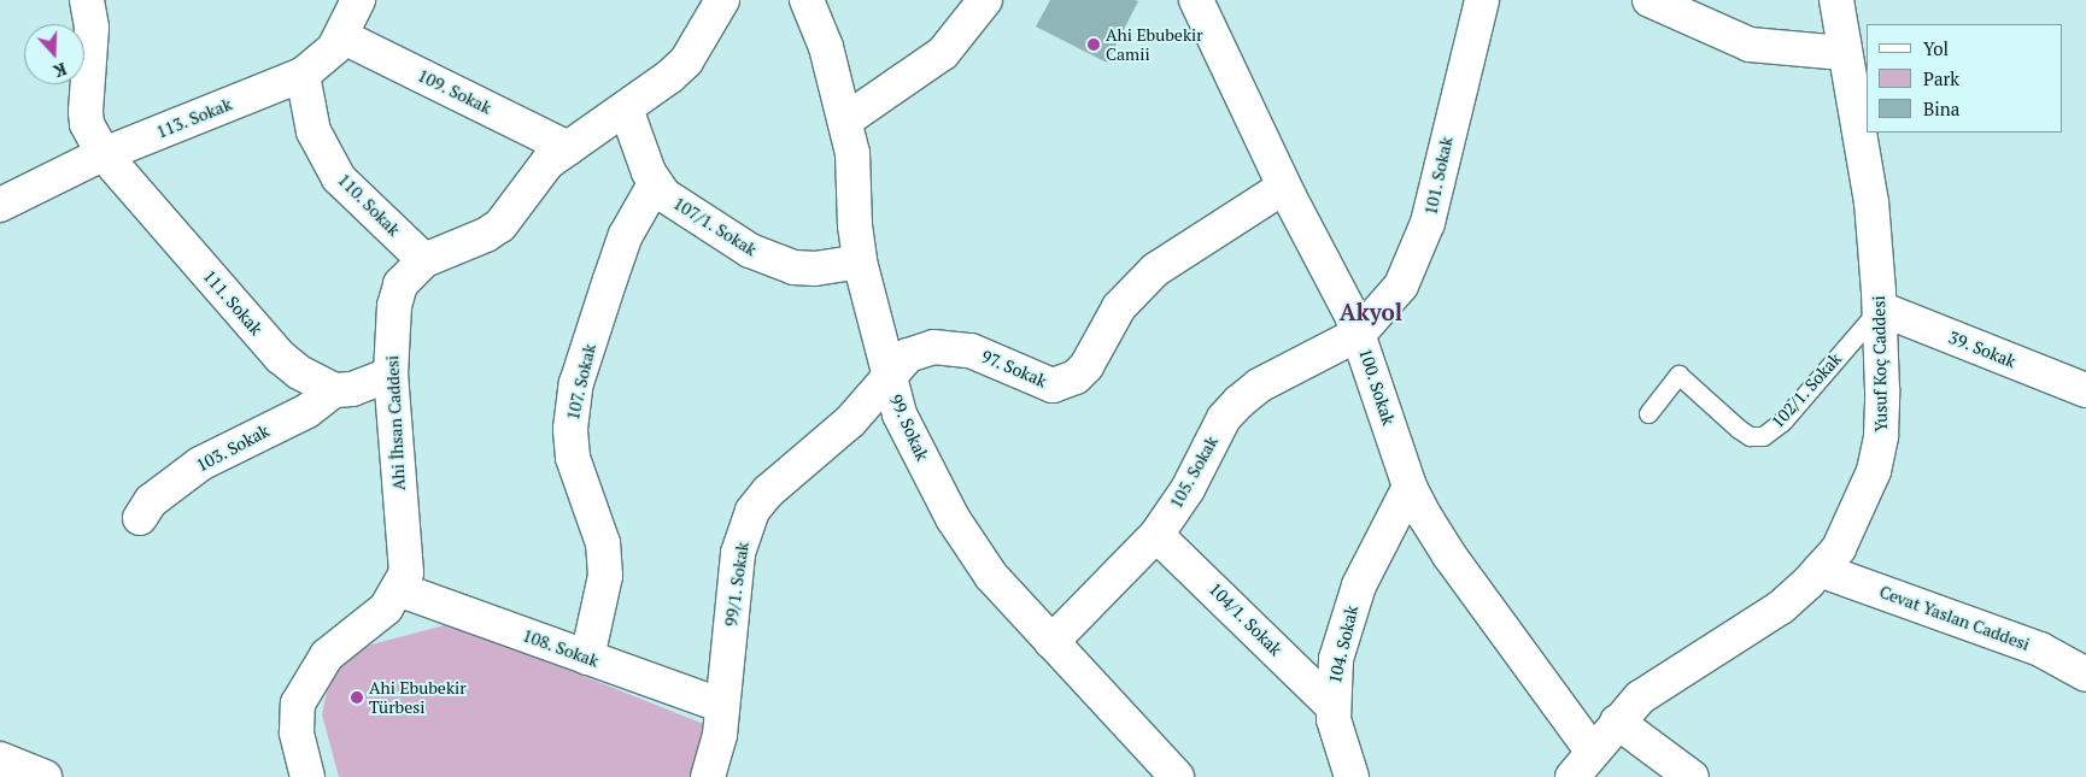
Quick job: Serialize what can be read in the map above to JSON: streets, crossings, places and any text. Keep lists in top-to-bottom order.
{
  "streets": {
    "street": [
      "109. Sokak",
      "113. Sokak",
      "101. Sokak",
      "110. Sokak",
      "107/1. Sokak",
      "111. Sokak",
      "39. Sokak",
      "Yusuf Koç Caddesi",
      "97. Sokak",
      "107. Sokak",
      "100. Sokak",
      "Ahi İhsan Caddesi",
      "99. Sokak",
      "103. Sokak",
      "105. Sokak",
      "99/1. Sokak",
      "Cevat Yaslan Caddesi",
      "104/1. Sokak",
      "104. Sokak",
      "108. Sokak"
    ],
    "lane": ["102/1. Sokak"]
  },
  "crossings": [
    ["109. Sokak", "113. Sokak"],
    ["109. Sokak", "Ahi İhsan Caddesi"],
    ["113. Sokak", "110. Sokak"],
    ["113. Sokak", "111. Sokak"],
    ["101. Sokak", "100. Sokak"],
    ["101. Sokak", "105. Sokak"],
    ["110. Sokak", "Ahi İhsan Caddesi"],
    ["107/1. Sokak", "107. Sokak"],
    ["107/1. Sokak", "99. Sokak"],
    ["111. Sokak", "103. Sokak"],
    ["39. Sokak", "Yusuf Koç Caddesi"],
    ["39. Sokak", "102/1. Sokak"],
    ["Yusuf Koç Caddesi", "100. Sokak"],
    ["Yusuf Koç Caddesi", "102/1. Sokak"],
    ["Yusuf Koç Caddesi", "Cevat Yaslan Caddesi"],
    ["97. Sokak", "100. Sokak"],
    ["97. Sokak", "99. Sokak"],
    ["97. Sokak", "99/1. Sokak"],
    ["107. Sokak", "108. Sokak"],
    ["100. Sokak", "105. Sokak"],
    ["100. Sokak", "104. Sokak"],
    ["Ahi İhsan Caddesi", "108. Sokak"],
    ["99. Sokak", "105. Sokak"],
    ["99. Sokak", "99/1. Sokak"],
    ["105. Sokak", "104/1. Sokak"],
    ["99/1. Sokak", "108. Sokak"],
    ["104/1. Sokak", "104. Sokak"]
  ],
  "districts": ["Akyol"],
  "places": ["Ahi Ebubekir Camii", "Ahi Ebubekir Türbesi"],
  "legend": ["Yol", "Park", "Bina"],
  "north": "bottom"
}
